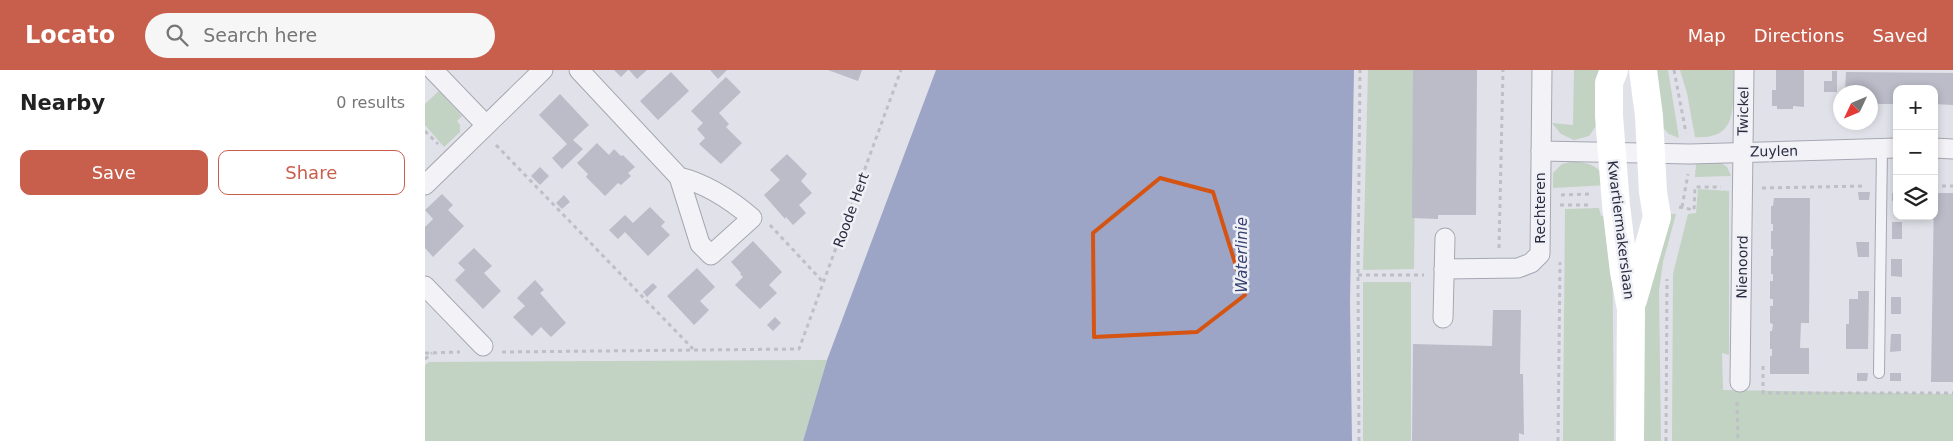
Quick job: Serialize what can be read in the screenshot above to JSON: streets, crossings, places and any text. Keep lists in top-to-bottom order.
{
  "streets": {
    "main road": ["Kwartiermakerslaan"],
    "street": [
      "Twickel",
      "Zuylen",
      "Rechteren",
      "Nienoord"
    ],
    "path": ["Roode Hert"]
  },
  "crossings": [
    ["Twickel", "Zuylen"],
    ["Twickel", "Nienoord"],
    ["Zuylen", "Kwartiermakerslaan"],
    ["Zuylen", "Nienoord"]
  ],
  "water": ["Waterlinie"],
  "north": "bottom left",
  "page": {
    "header": "Locato",
    "search": "Search here",
    "nav": ["Map", "Directions", "Saved"],
    "heading": ["Nearby", "0 results"],
    "map_buttons": ["+", "−"],
    "buttons": ["Save", "Share"]
  }
}
